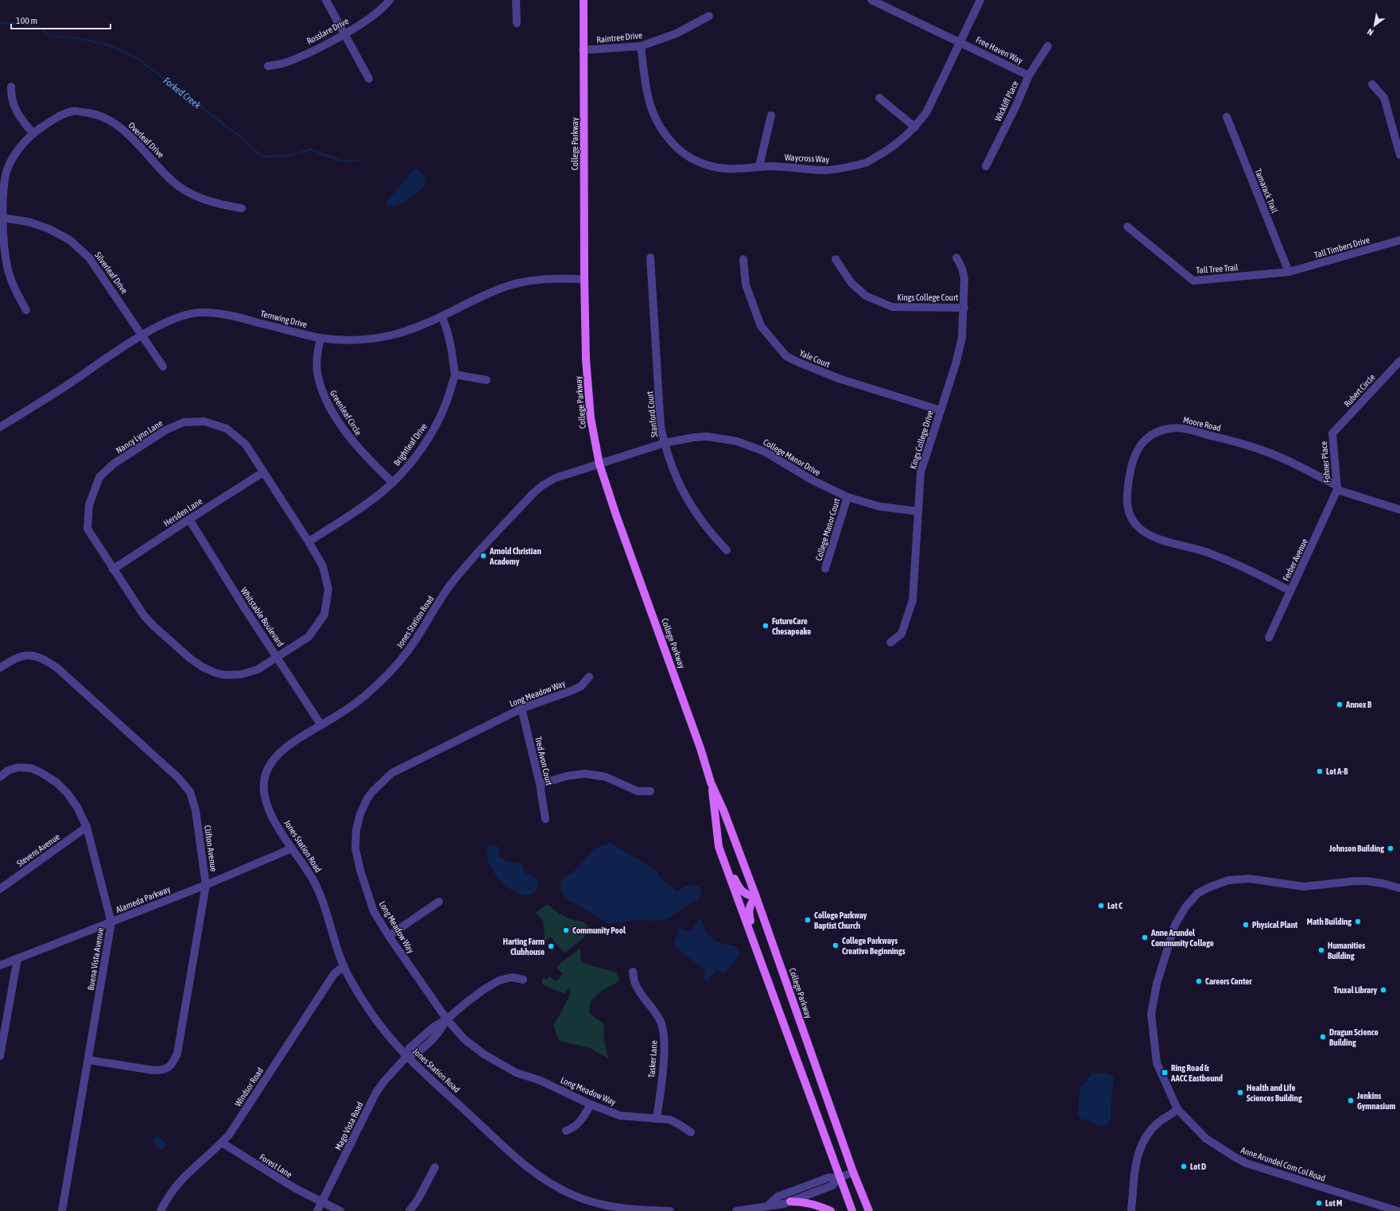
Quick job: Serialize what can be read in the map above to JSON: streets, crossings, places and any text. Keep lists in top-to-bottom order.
{
  "streets": {
    "main road": ["College Parkway"],
    "street": [
      "Rosslare Drive",
      "Raintree Drive",
      "Free Haven Way",
      "Wickliff Place",
      "Overleaf Drive",
      "Waycross Way",
      "Tamarack Trail",
      "Tall Timbers Drive",
      "Tall Tree Trail",
      "Silverleaf Drive",
      "Kings College Court",
      "Ternwing Drive",
      "Yale Court",
      "Rubert Circle",
      "Greenleaf Circle",
      "Stanford Court",
      "Moore Road",
      "Nancy Lynn Lane",
      "Kings College Drive",
      "Brightleaf Drive",
      "College Manor Drive",
      "Fohner Place",
      "Hersden Lane",
      "College Manor Court",
      "Ferber Avenue",
      "Whitstable Boulevard",
      "Jones Station Road",
      "Long Meadow Way",
      "Tred Avon Court",
      "Clifton Avenue",
      "Stevens Avenue",
      "Alameda Parkway",
      "Buena Vista Avenue",
      "Tasker Lane",
      "Windsor Road",
      "Mago Vista Road",
      "Anne Arundel Com Col Road",
      "Forest Lane"
    ]
  },
  "crossings": [
    ["Raintree Drive", "College Parkway"],
    ["Raintree Drive", "Waycross Way"],
    ["Free Haven Way", "Wickliff Place"],
    ["Free Haven Way", "Waycross Way"],
    ["Overleaf Drive", "Silverleaf Drive"],
    ["College Parkway", "Ternwing Drive"],
    ["College Parkway", "College Manor Drive"],
    ["College Parkway", "Jones Station Road"],
    ["Tamarack Trail", "Tall Timbers Drive"],
    ["Tamarack Trail", "Tall Tree Trail"],
    ["Tall Timbers Drive", "Tall Tree Trail"],
    ["Silverleaf Drive", "Ternwing Drive"],
    ["Kings College Court", "Kings College Drive"],
    ["Ternwing Drive", "Greenleaf Circle"],
    ["Ternwing Drive", "Brightleaf Drive"],
    ["Yale Court", "Kings College Drive"],
    ["Rubert Circle", "Fohner Place"],
    ["Greenleaf Circle", "Brightleaf Drive"],
    ["Stanford Court", "College Manor Drive"],
    ["Moore Road", "Fohner Place"],
    ["Moore Road", "Ferber Avenue"],
    ["Nancy Lynn Lane", "Brightleaf Drive"],
    ["Nancy Lynn Lane", "Hersden Lane"],
    ["Nancy Lynn Lane", "Whitstable Boulevard"],
    ["Kings College Drive", "College Manor Drive"],
    ["College Manor Drive", "College Manor Court"],
    ["College Manor Drive", "Jones Station Road"],
    ["Fohner Place", "Ferber Avenue"],
    ["Hersden Lane", "Whitstable Boulevard"],
    ["Whitstable Boulevard", "Jones Station Road"],
    ["Jones Station Road", "Alameda Parkway"],
    ["Jones Station Road", "Windsor Road"],
    ["Jones Station Road", "Mago Vista Road"],
    ["Long Meadow Way", "Tred Avon Court"],
    ["Long Meadow Way", "Tasker Lane"],
    ["Clifton Avenue", "Alameda Parkway"],
    ["Clifton Avenue", "Buena Vista Avenue"],
    ["Stevens Avenue", "Buena Vista Avenue"],
    ["Alameda Parkway", "Buena Vista Avenue"],
    ["Windsor Road", "Forest Lane"],
    ["Mago Vista Road", "Forest Lane"]
  ],
  "water": ["Forked Creek"],
  "places": {
    "other": [
      "Arnold Christian Academy",
      "FutureCare Chesapeake",
      "Annex B",
      "Lot A-B",
      "Johnson Building",
      "Lot C",
      "College Parkway Baptist Church",
      "Math Building",
      "Physical Plant",
      "Community Pool",
      "Anne Arundel Community College",
      "College Parkways Creative Beginnings",
      "Harting Farm Clubhouse",
      "Humanities Building",
      "Careers Center",
      "Truxal Library",
      "Dragun Science Building",
      "Health and Life Sciences Building",
      "Jenkins Gymnasium",
      "Lot D",
      "Lot M"
    ],
    "transit": ["Ring Road & AACC Eastbound"]
  },
  "scale_bar": "100 m",
  "north": "bottom left"
}
